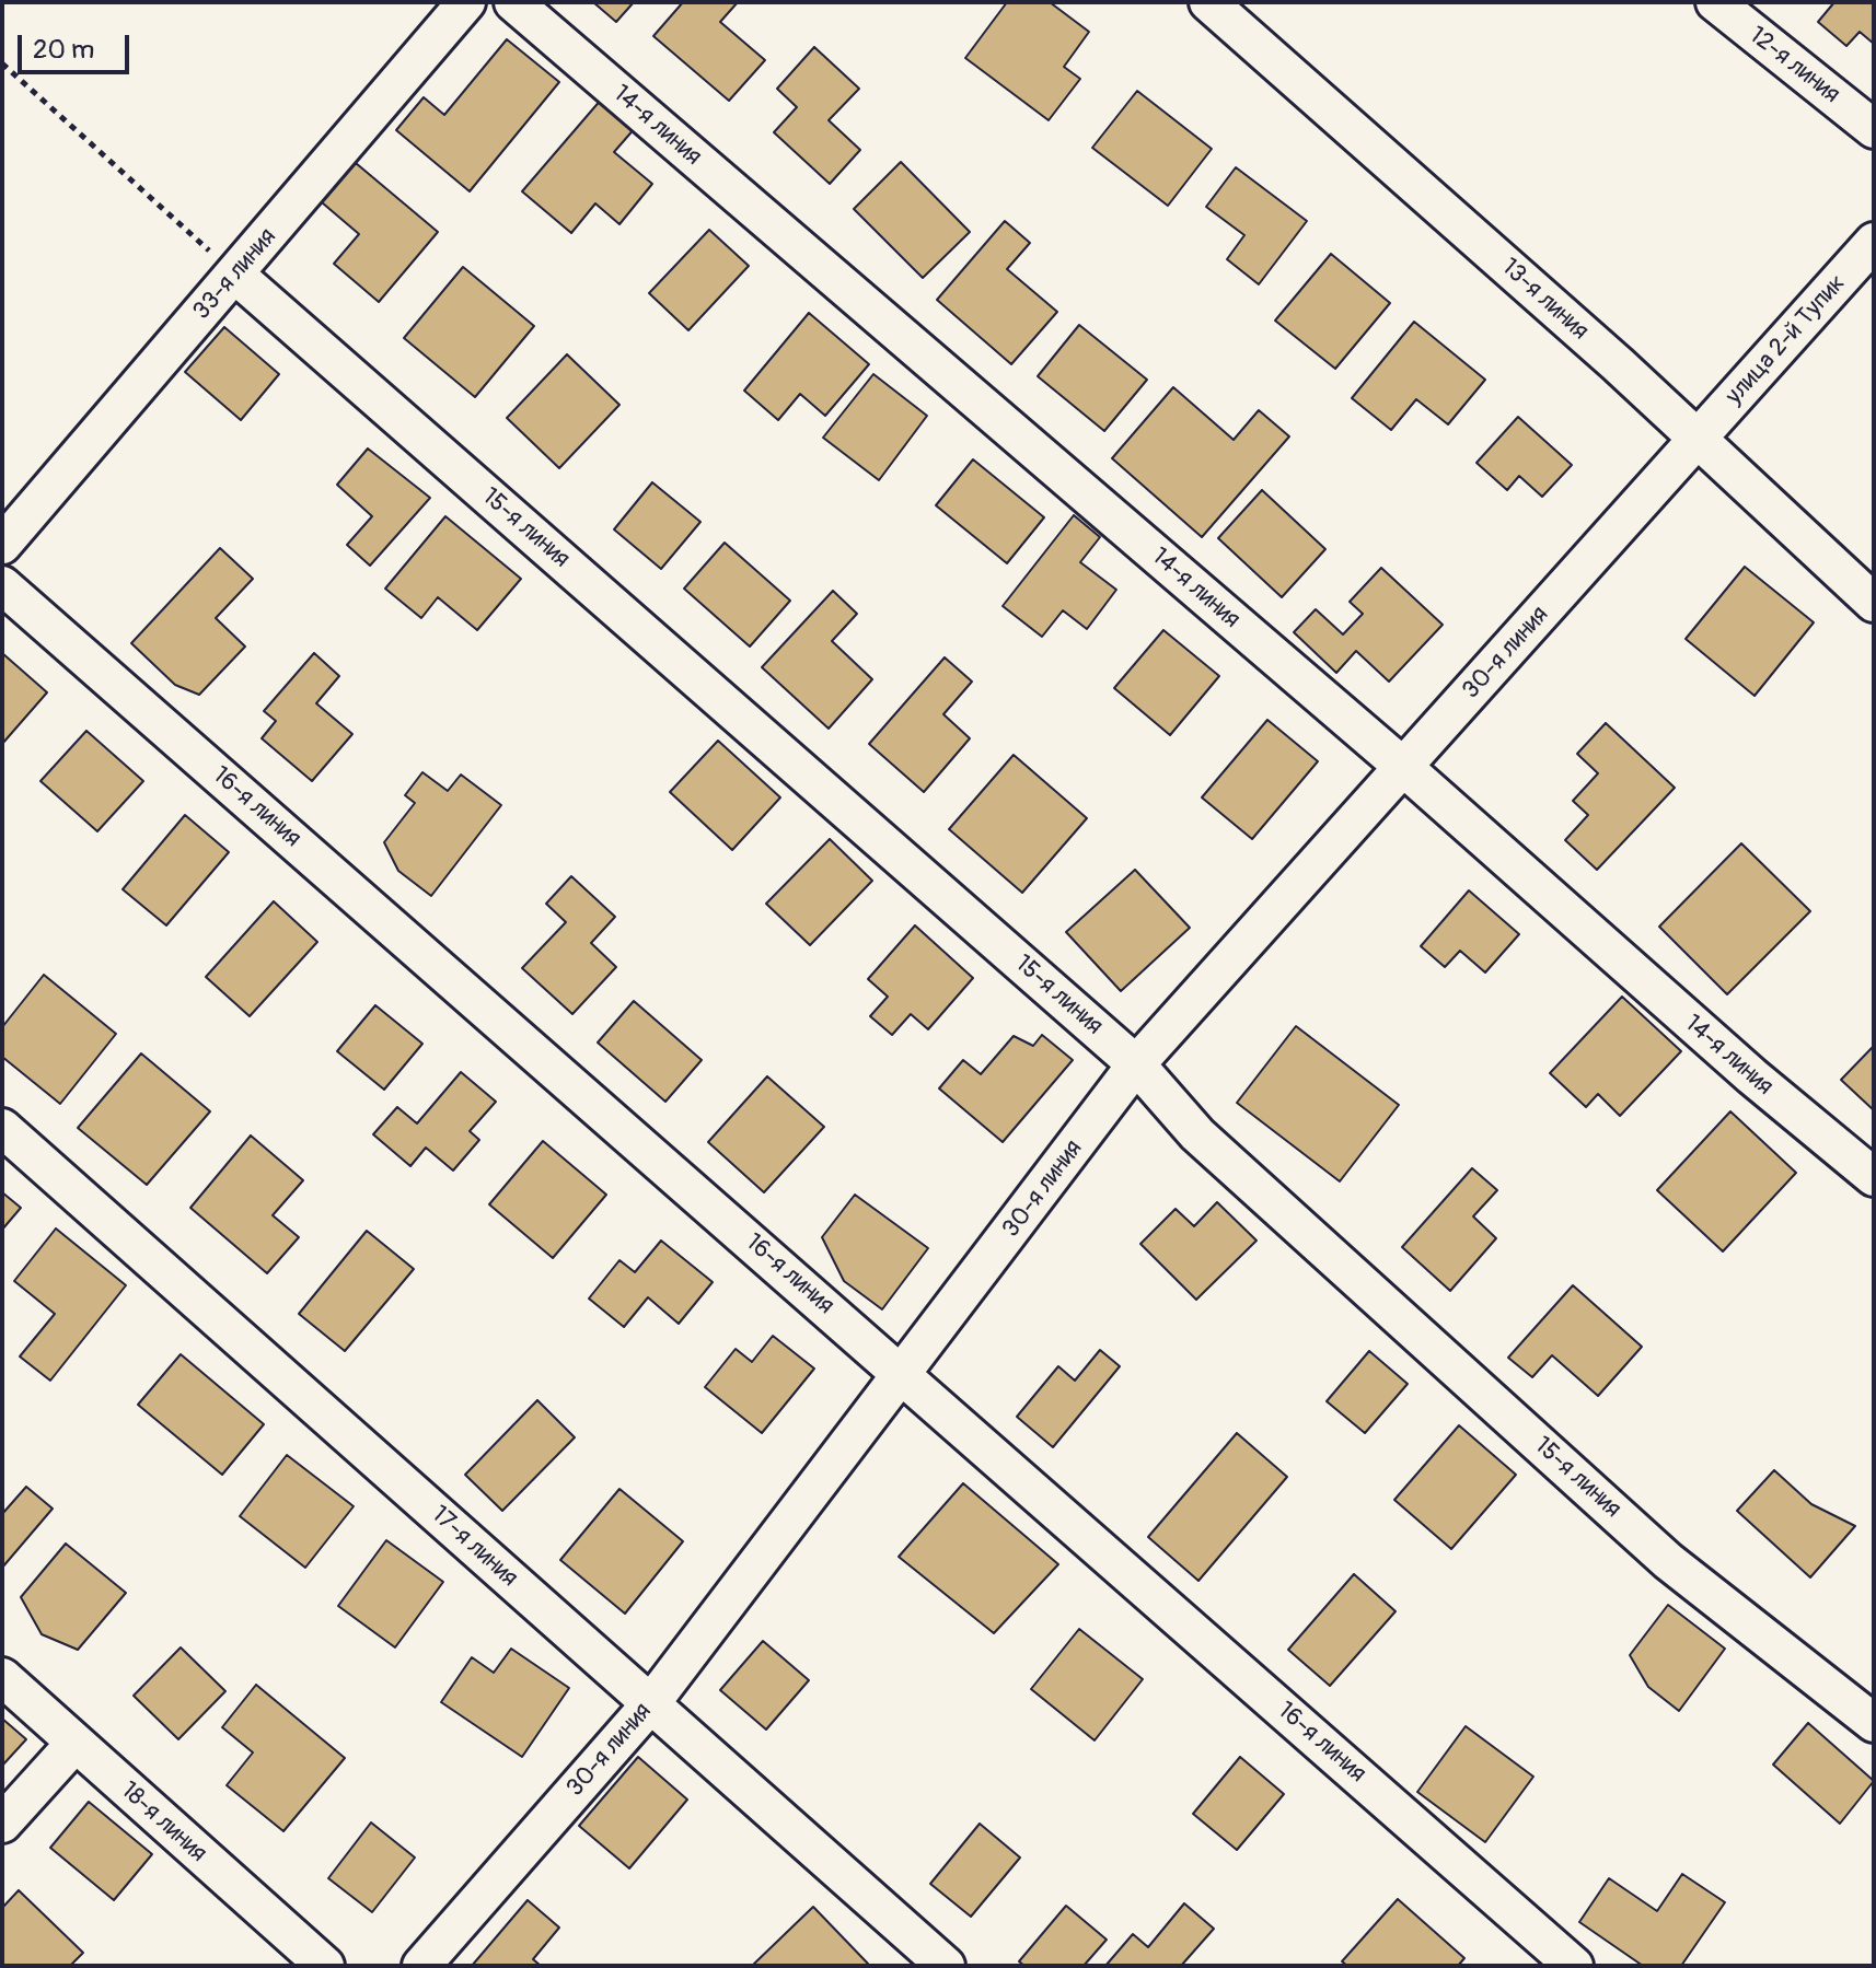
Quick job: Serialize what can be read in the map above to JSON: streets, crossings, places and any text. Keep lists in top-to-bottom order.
{
  "streets": {
    "street": [
      "12-я линия",
      "14-я линия",
      "33-я линия",
      "13-я линия",
      "улица 2-й Тупик",
      "15-я линия",
      "30-я линия",
      "16-я линия",
      "17-я линия",
      "18-я линия"
    ]
  },
  "crossings": [
    ["14-я линия", "30-я линия"],
    ["33-я линия", "15-я линия"],
    ["13-я линия", "улица 2-й Тупик"],
    ["13-я линия", "30-я линия"],
    ["улица 2-й Тупик", "30-я линия"],
    ["15-я линия", "30-я линия"],
    ["30-я линия", "16-я линия"],
    ["30-я линия", "17-я линия"]
  ],
  "scale_bar": "20 m"
}
